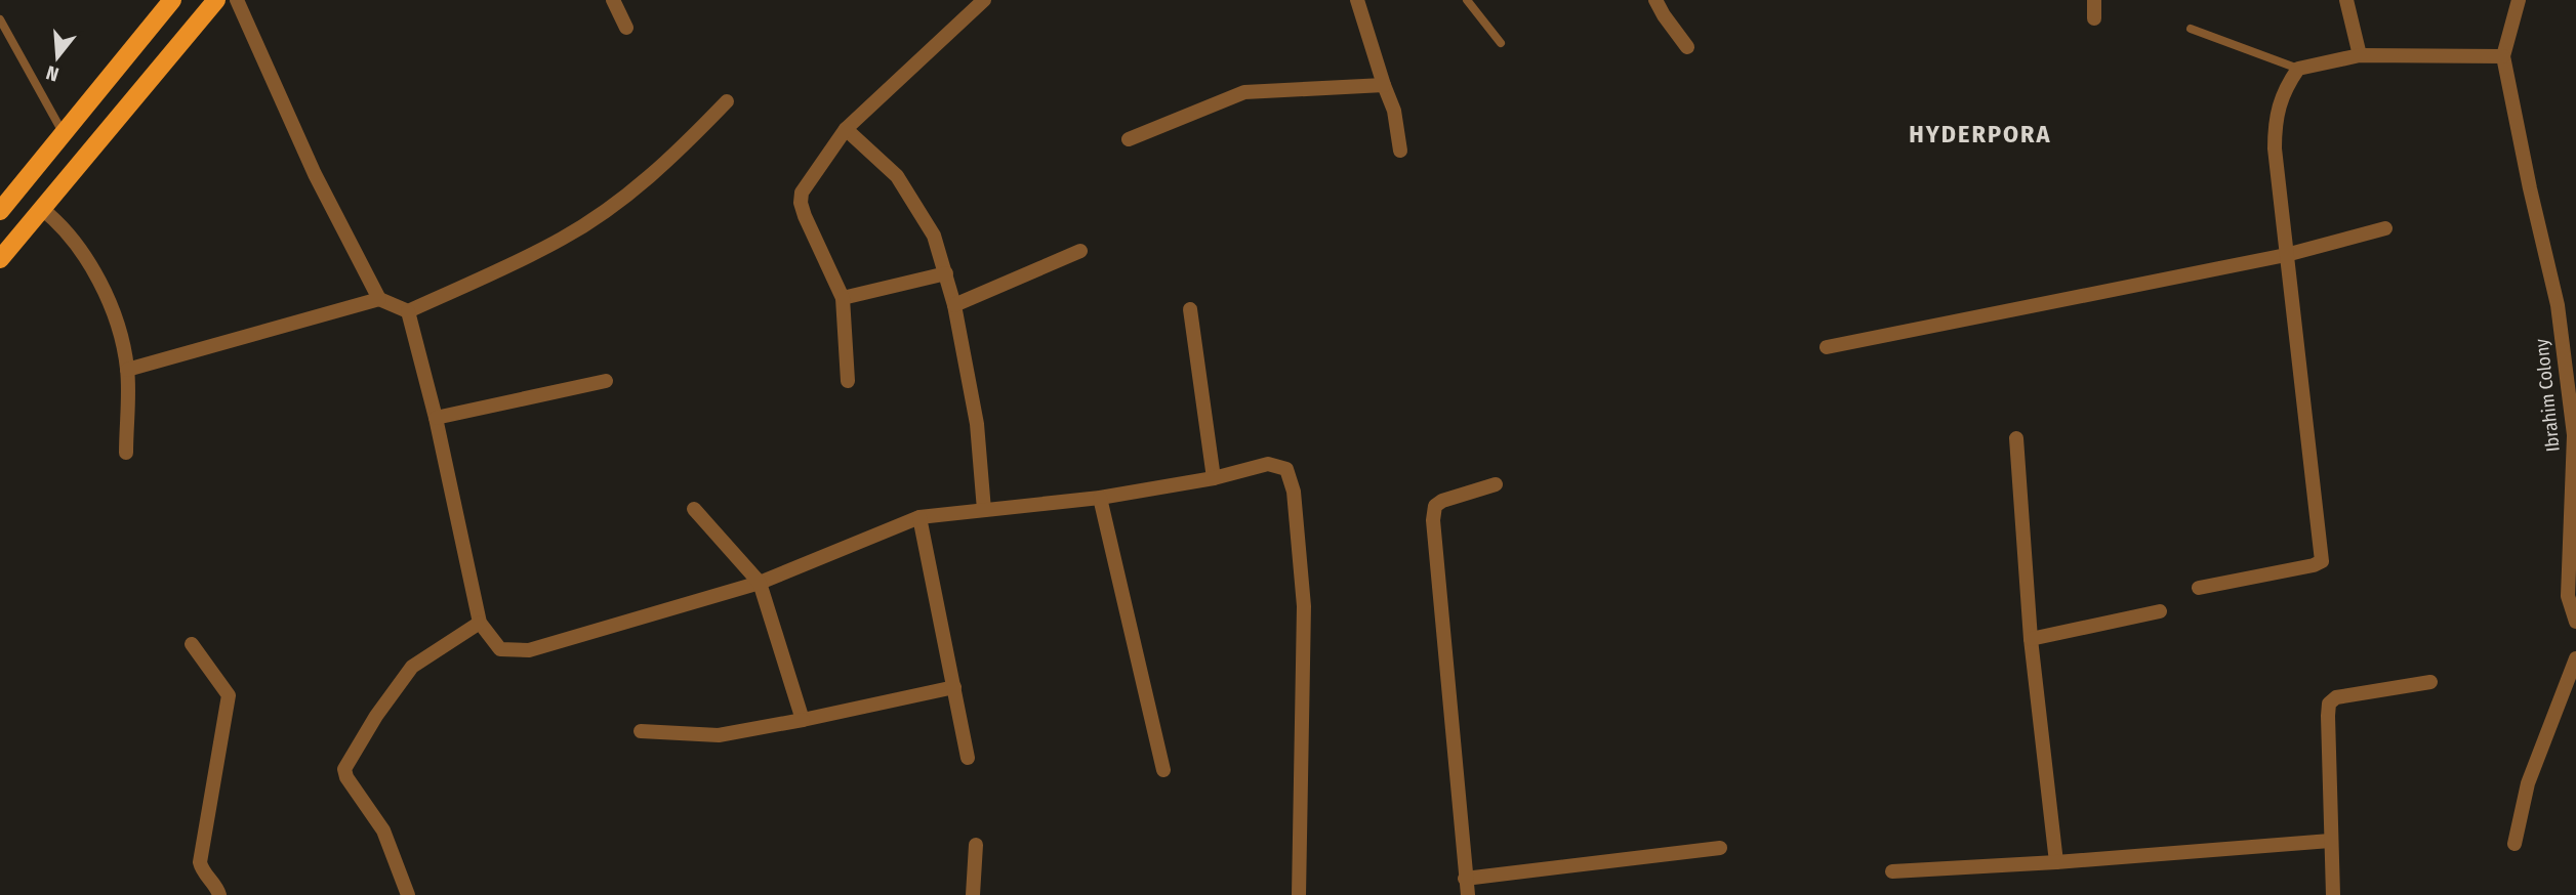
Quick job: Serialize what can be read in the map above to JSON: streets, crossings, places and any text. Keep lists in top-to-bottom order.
{
  "streets": {
    "street": ["Ibrahim Colony"]
  },
  "districts": ["HYDERPORA"],
  "north": "bottom"
}
